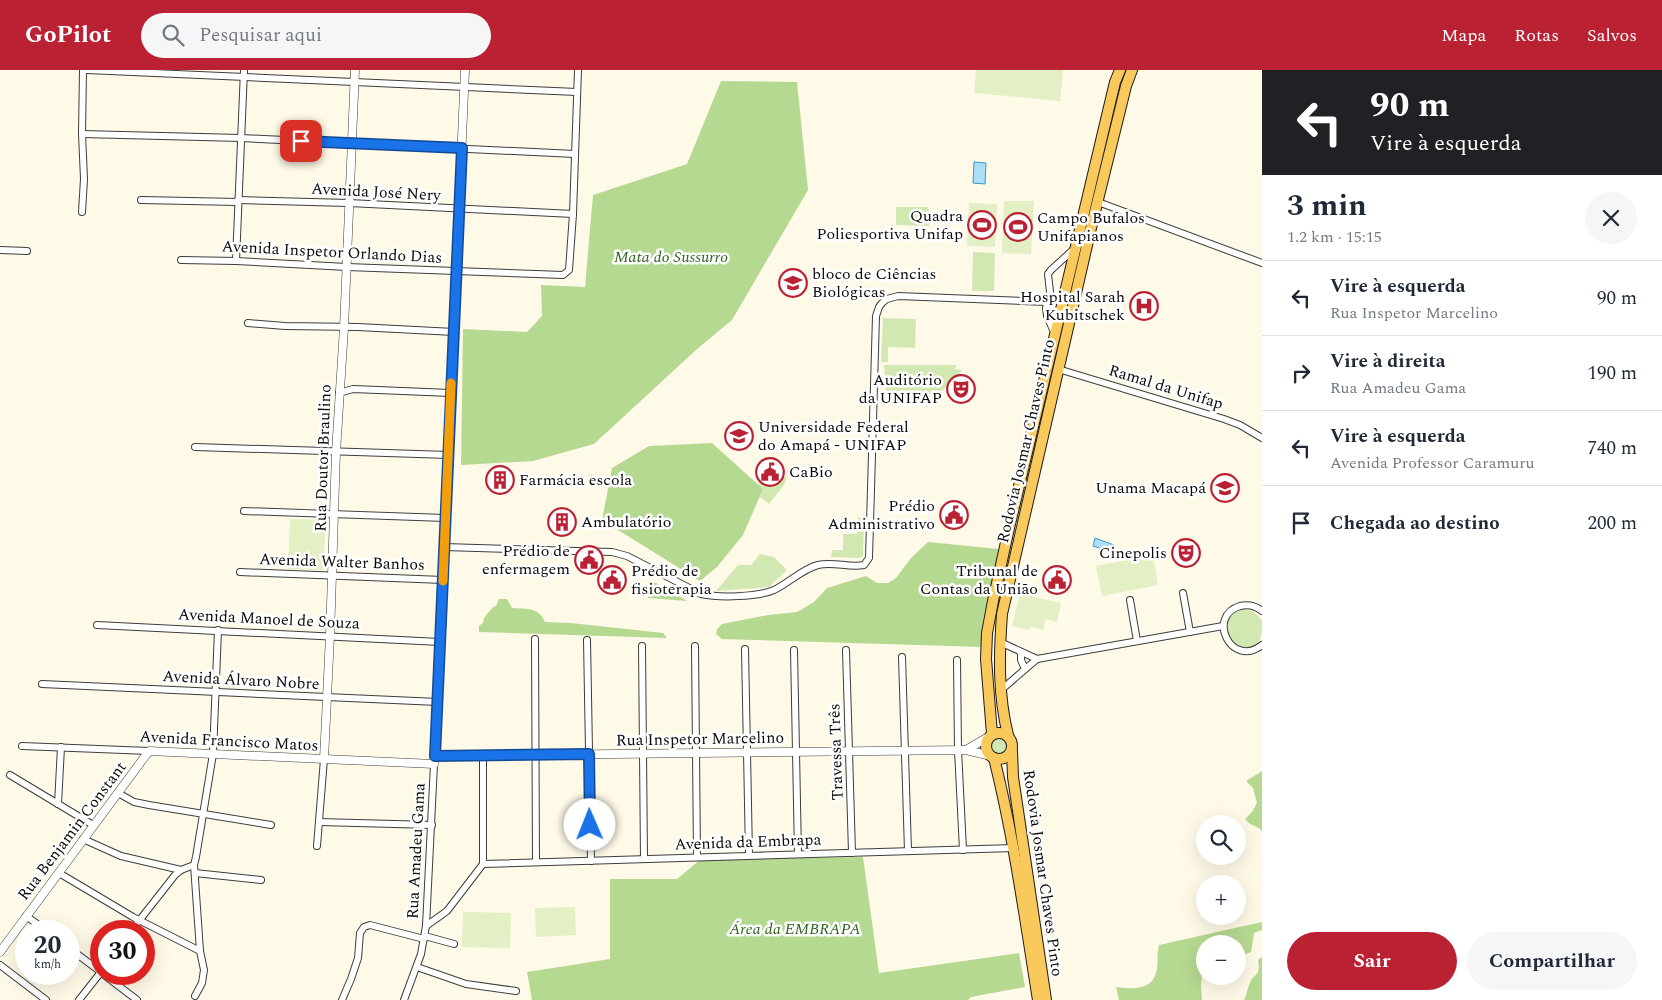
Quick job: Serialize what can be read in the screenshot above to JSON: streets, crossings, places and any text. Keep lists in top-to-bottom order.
{
  "streets": {
    "main road": ["Rodovia Josmar Chaves Pinto"],
    "street": [
      "Avenida José Nery",
      "Avenida Inspetor Orlando Dias",
      "Ramal da Unifap",
      "Rua Doutor Braulino",
      "Avenida Walter Banhos",
      "Avenida Manoel de Souza",
      "Avenida Álvaro Nobre",
      "Rua Inspetor Marcelino",
      "Avenida Francisco Matos",
      "Travessa Três",
      "Rua Benjamin Constant",
      "Avenida da Embrapa",
      "Rua Amadeu Gama"
    ]
  },
  "crossings": [
    ["Avenida José Nery", "Avenida Inspetor Orlando Dias"],
    ["Avenida José Nery", "Rua Doutor Braulino"],
    ["Avenida José Nery", "Rua Amadeu Gama"],
    ["Avenida Inspetor Orlando Dias", "Rua Doutor Braulino"],
    ["Avenida Inspetor Orlando Dias", "Rua Amadeu Gama"],
    ["Ramal da Unifap", "Rodovia Josmar Chaves Pinto"],
    ["Rodovia Josmar Chaves Pinto", "Rua Inspetor Marcelino"],
    ["Rodovia Josmar Chaves Pinto", "Avenida da Embrapa"],
    ["Rua Doutor Braulino", "Avenida Walter Banhos"],
    ["Rua Doutor Braulino", "Avenida Manoel de Souza"],
    ["Rua Doutor Braulino", "Avenida Álvaro Nobre"],
    ["Rua Doutor Braulino", "Avenida Francisco Matos"],
    ["Avenida Walter Banhos", "Rua Amadeu Gama"],
    ["Avenida Manoel de Souza", "Rua Amadeu Gama"],
    ["Avenida Álvaro Nobre", "Rua Amadeu Gama"],
    ["Rua Inspetor Marcelino", "Avenida Francisco Matos"],
    ["Rua Inspetor Marcelino", "Travessa Três"],
    ["Rua Inspetor Marcelino", "Rua Amadeu Gama"],
    ["Avenida Francisco Matos", "Rua Benjamin Constant"],
    ["Avenida Francisco Matos", "Rua Amadeu Gama"],
    ["Travessa Três", "Avenida da Embrapa"]
  ],
  "parks": ["Mata do Sussurro", "Área da EMBRAPA"],
  "places": {
    "sports": ["Quadra Poliesportiva Unifap", "Campo Bufalos Unifapianos"],
    "school or university": ["bloco de Ciências Biológicas", "Universidade Federal do Amapá - UNIFAP", "Unama Macapá"],
    "hospital": ["Hospital Sarah Kubitschek"],
    "theatre": ["Auditório da UNIFAP", "Cinepolis"],
    "public building": [
      "CaBio",
      "Prédio Administrativo",
      "Prédio de enfermagem",
      "Prédio de fisioterapia",
      "Tribunal de Contas da União"
    ],
    "building": ["Farmácia escola", "Ambulatório"]
  },
  "page": {
    "header": "GoPilot",
    "search": "Pesquisar aqui",
    "nav": ["Mapa", "Rotas", "Salvos"],
    "turn": ["90 m", "Vire à esquerda"],
    "heading": ["3 min", "1.2 km · 15:15"],
    "list": [
      {
        "name": "Vire à esquerda",
        "note": "Rua Inspetor Marcelino",
        "value": "90 m"
      },
      {
        "name": "Vire à direita",
        "note": "Rua Amadeu Gama",
        "value": "190 m"
      },
      {
        "name": "Vire à esquerda",
        "note": "Avenida Professor Caramuru",
        "value": "740 m"
      },
      {
        "name": "Chegada ao destino",
        "value": "200 m"
      }
    ],
    "map_buttons": ["+", "−"],
    "speed": "20 km/h",
    "limit": "30",
    "buttons": ["Sair", "Compartilhar"]
  }
}
